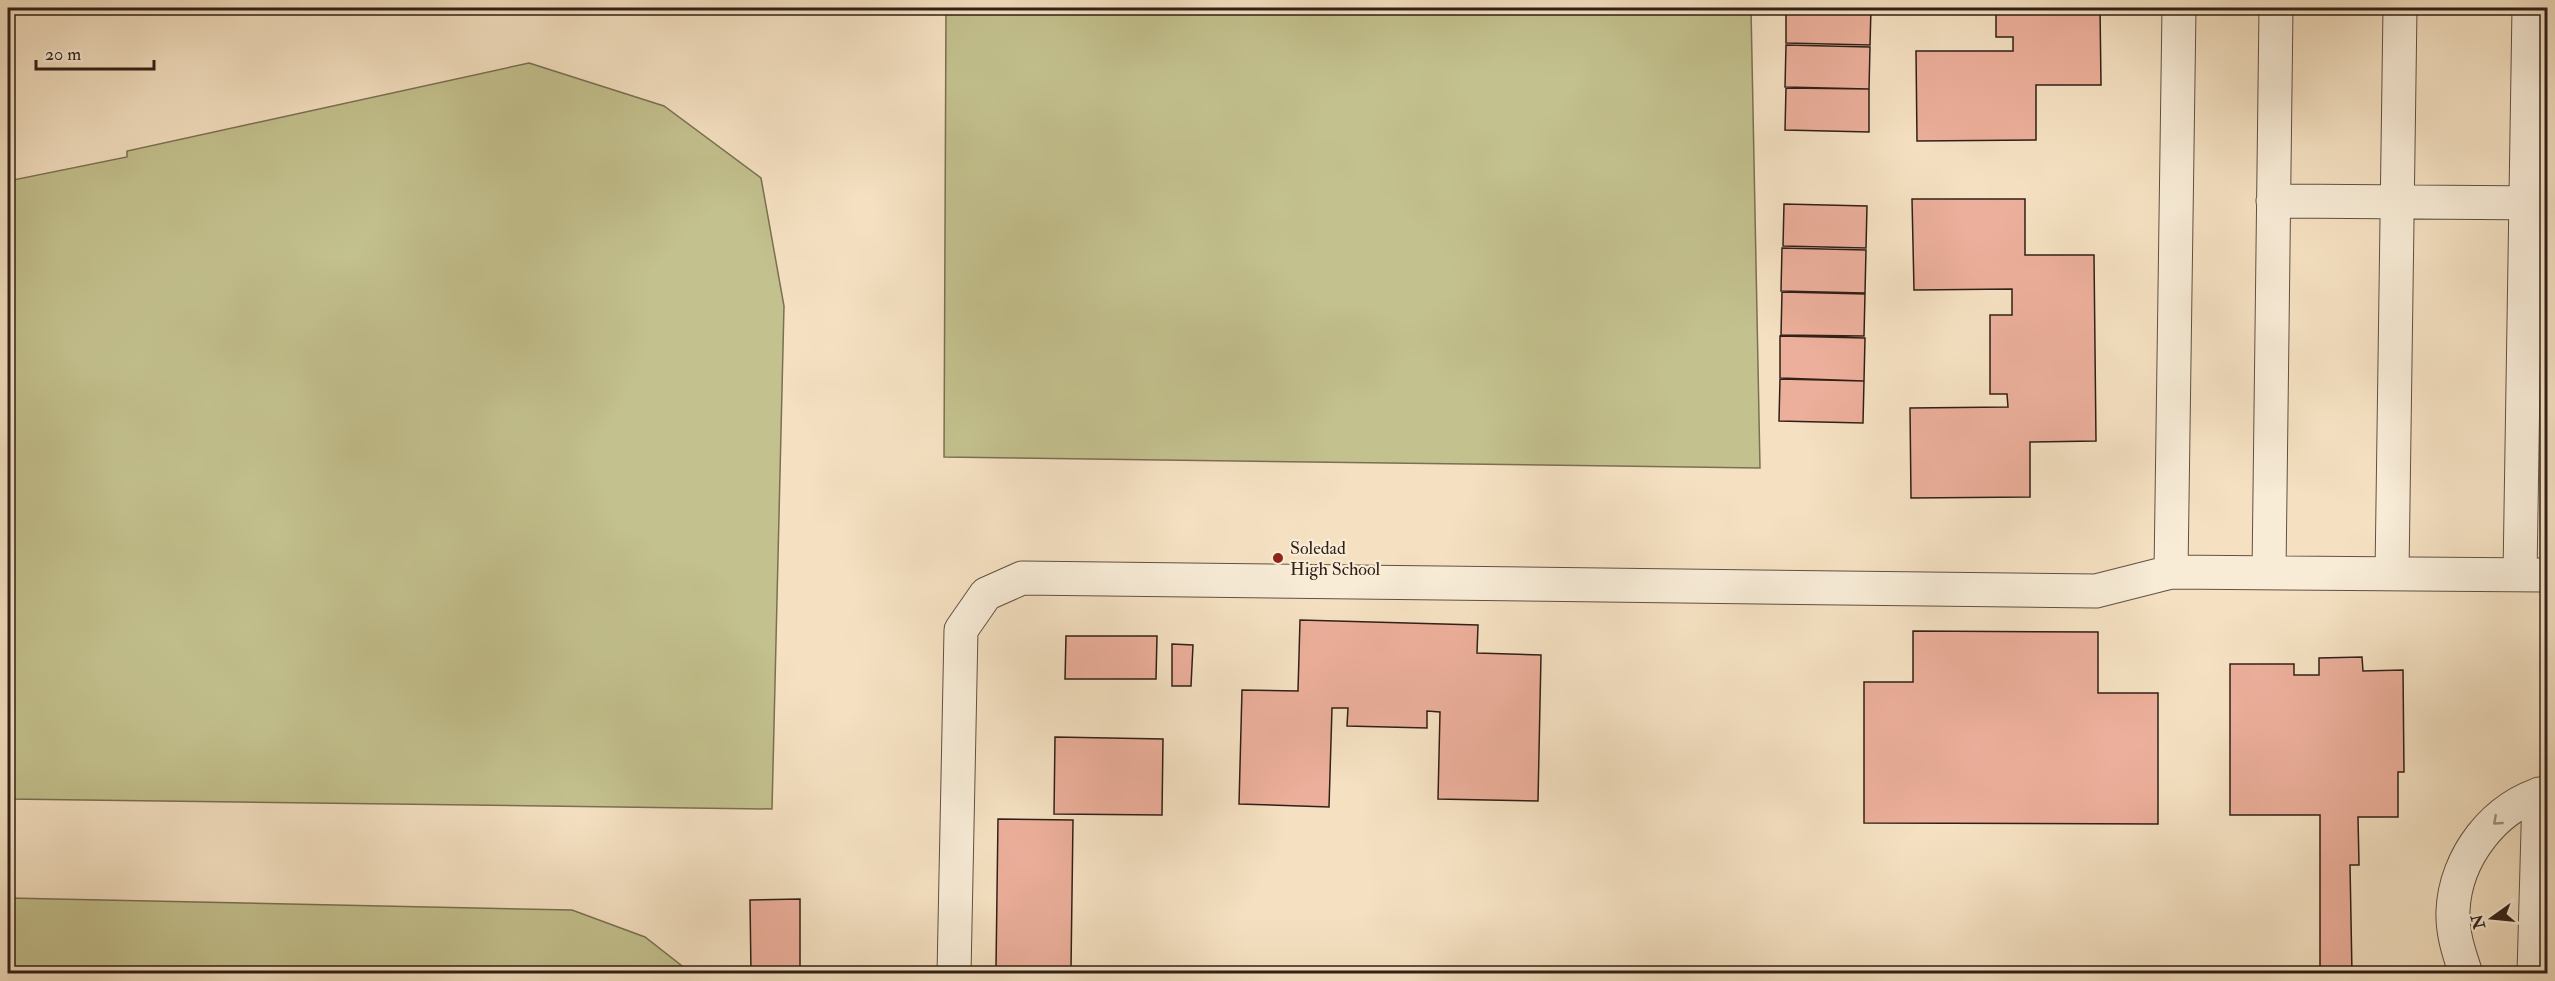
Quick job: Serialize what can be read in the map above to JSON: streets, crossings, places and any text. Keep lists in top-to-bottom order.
{
  "places": ["Soledad High School"],
  "scale_bar": "20 m",
  "north": "left"
}
